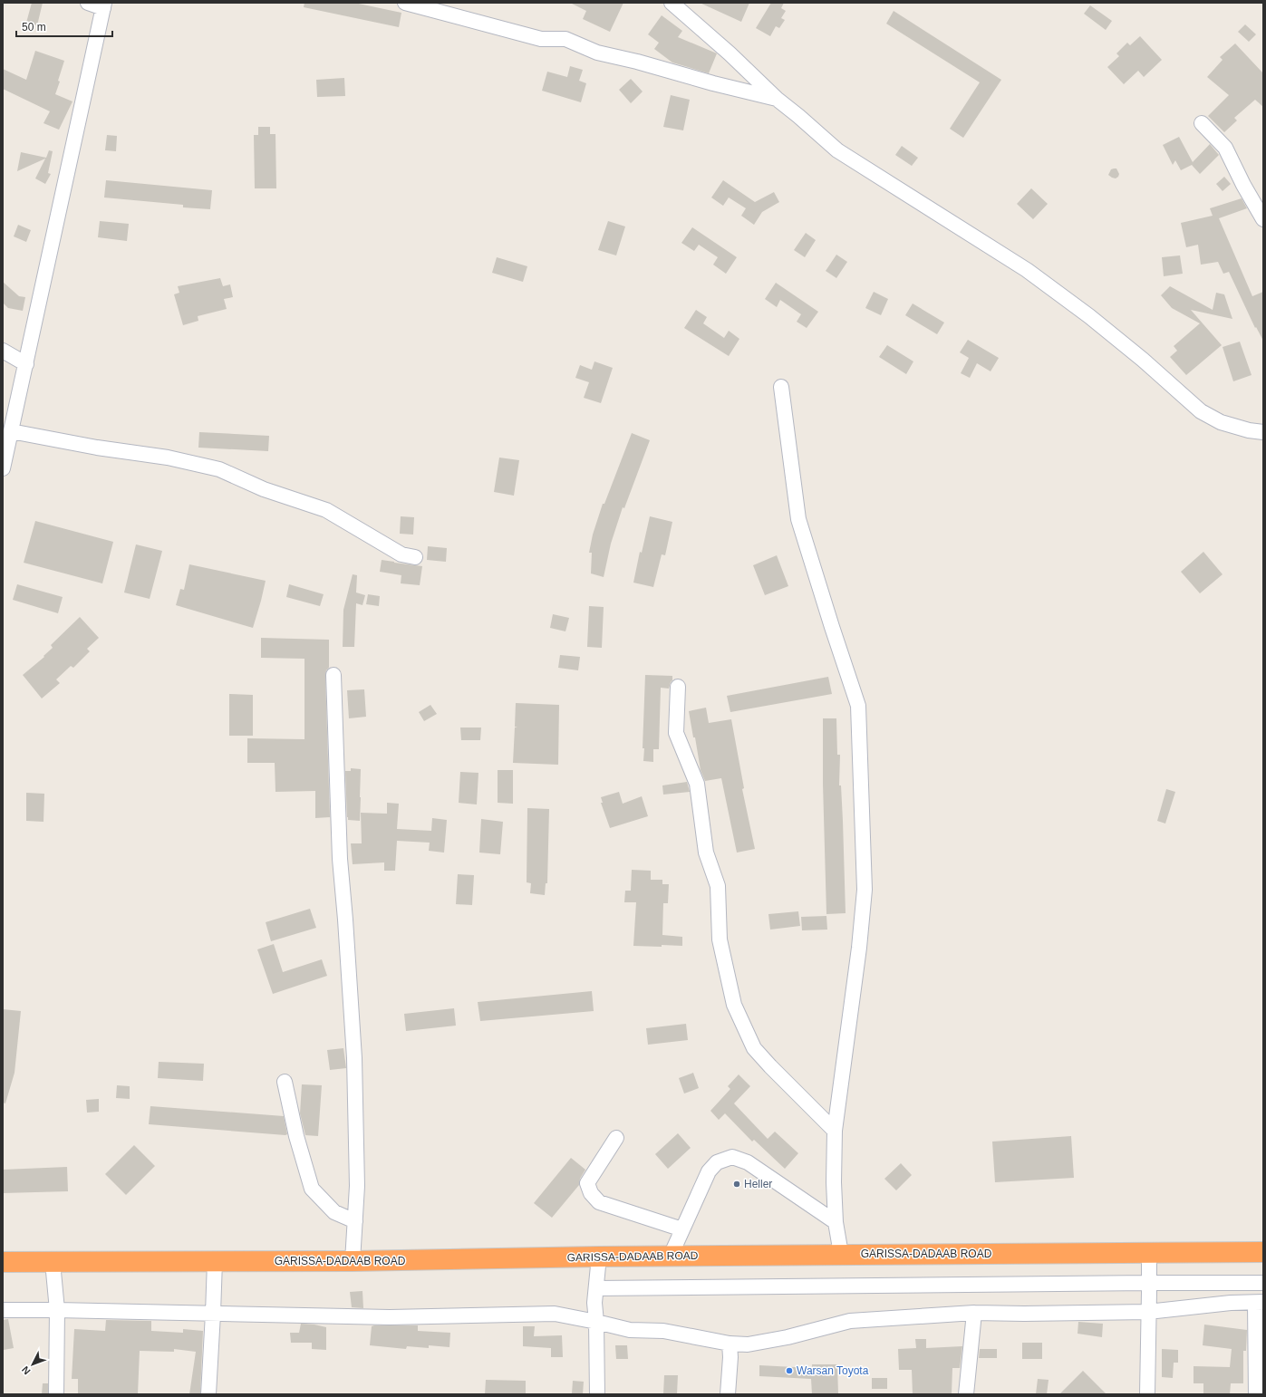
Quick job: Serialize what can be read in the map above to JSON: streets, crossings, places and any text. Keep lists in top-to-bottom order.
{
  "streets": {
    "highway": ["GARISSA-DADAAB ROAD"]
  },
  "places": ["Heller", "Warsan Toyota"],
  "scale_bar": "50 m",
  "north": "bottom left"
}
